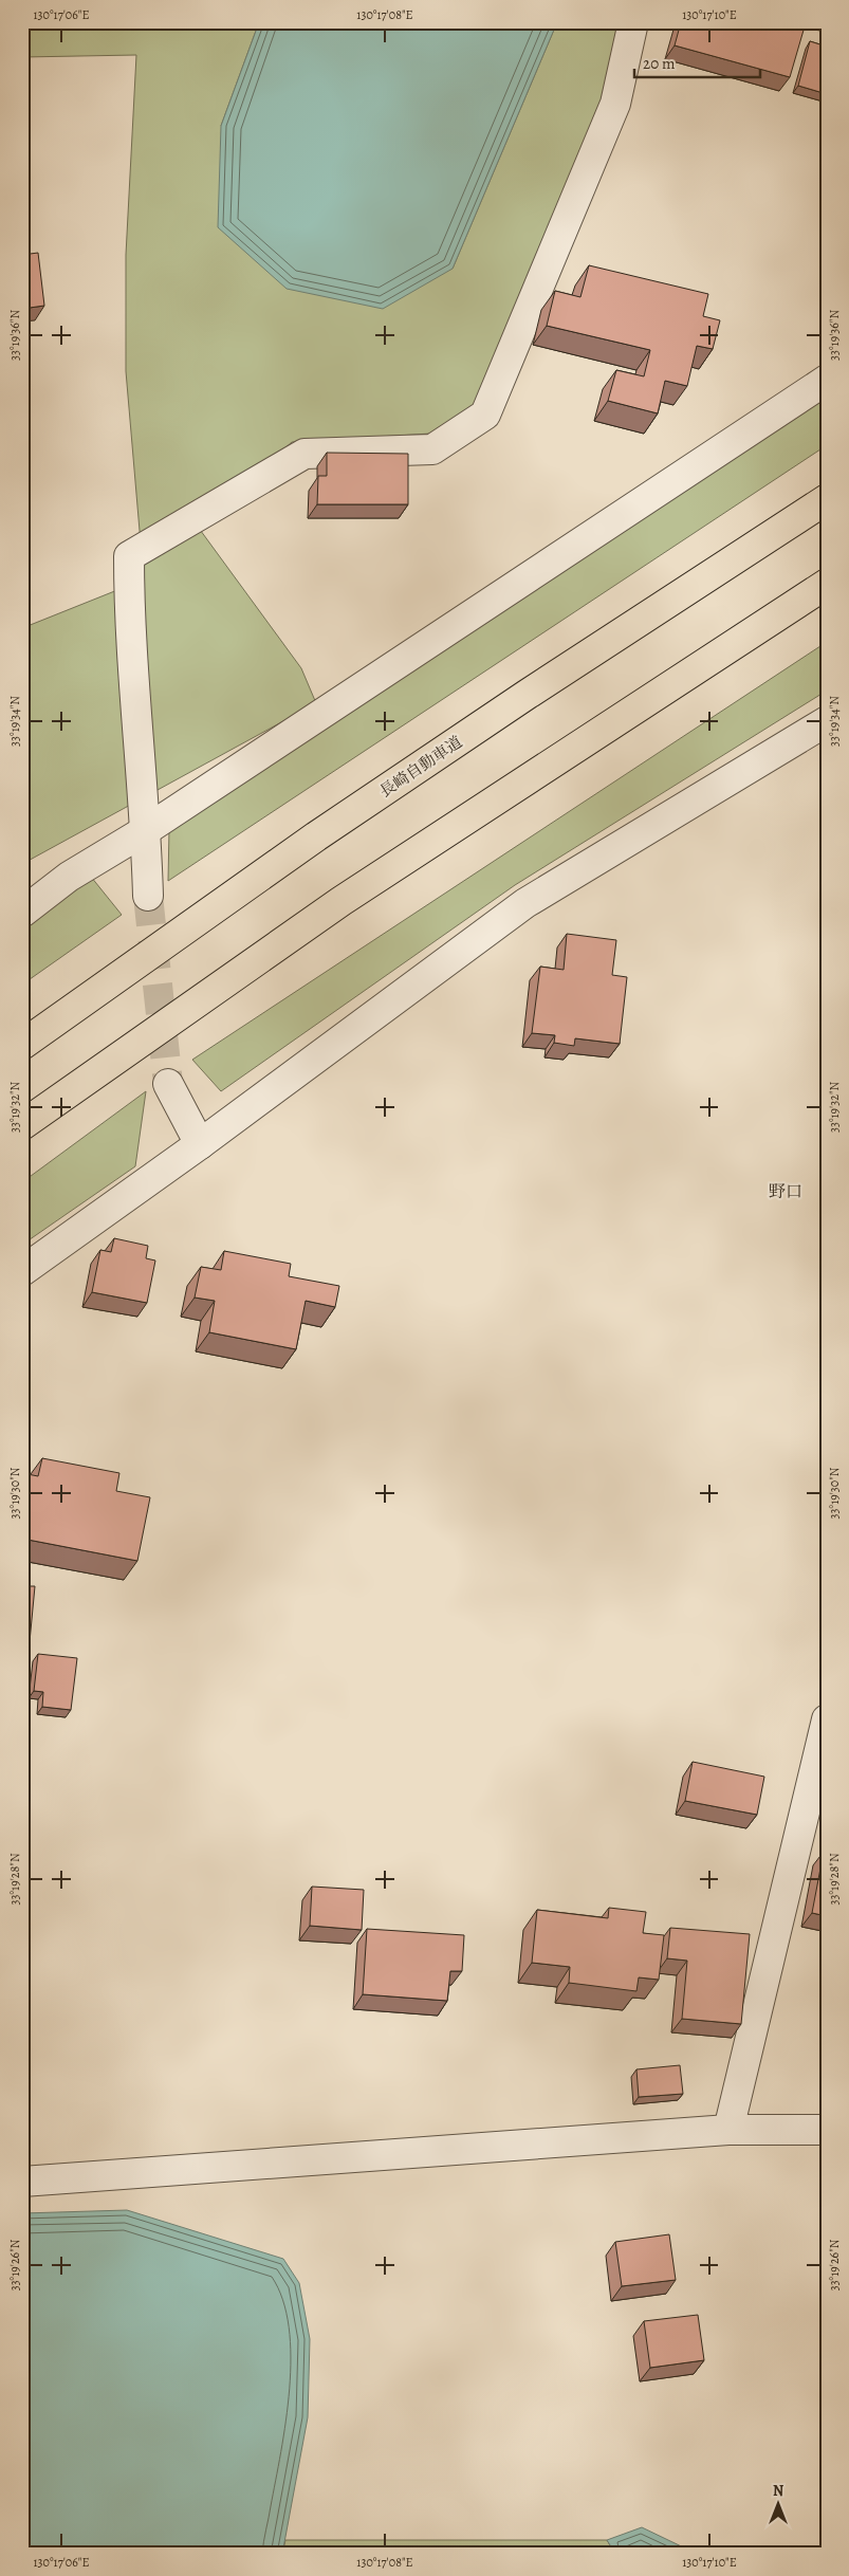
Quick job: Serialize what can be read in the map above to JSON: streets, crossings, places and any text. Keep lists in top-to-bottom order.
{
  "streets": {
    "highway": ["長崎自動車道"]
  },
  "districts": ["野口"],
  "scale_bar": "20 m",
  "north": "top",
  "coordinates": [
    "130°17'06\"E",
    "130°17'08\"E",
    "130°17'10\"E",
    "33°19'36\"N",
    "33°19'34\"N",
    "33°19'32\"N",
    "33°19'30\"N",
    "33°19'28\"N",
    "33°19'26\"N"
  ]
}
